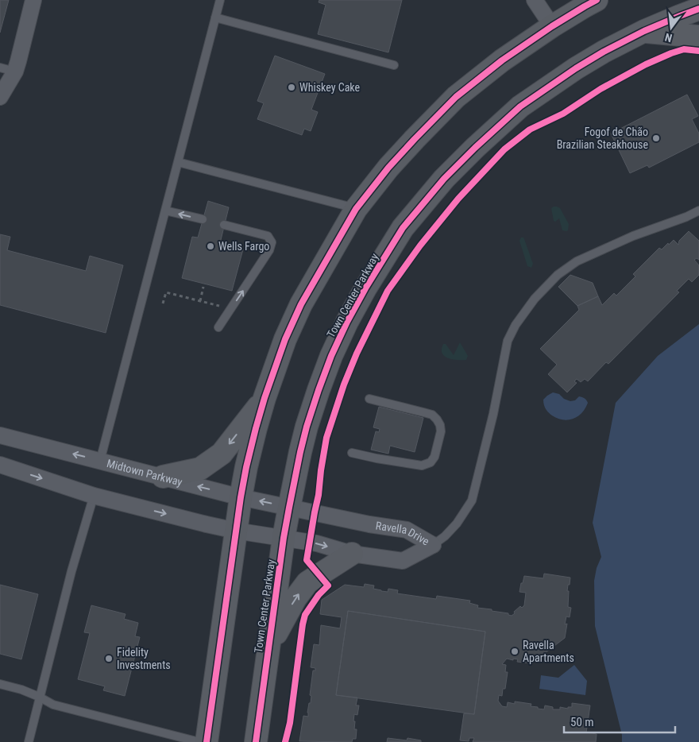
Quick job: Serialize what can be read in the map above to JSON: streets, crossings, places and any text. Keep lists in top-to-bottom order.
{
  "streets": {
    "main road": ["Town Center Parkway"],
    "street": ["Midtown Parkway", "Ravella Drive"]
  },
  "crossings": [
    ["Town Center Parkway", "Midtown Parkway"],
    ["Town Center Parkway", "Ravella Drive"],
    ["Midtown Parkway", "Ravella Drive"]
  ],
  "places": [
    "Whiskey Cake",
    "Fogof de Chão Brazilian Steakhouse",
    "Wells Fargo",
    "Ravella Apartments",
    "Fidelity Investments"
  ],
  "scale_bar": "50 m",
  "north": "bottom"
}
